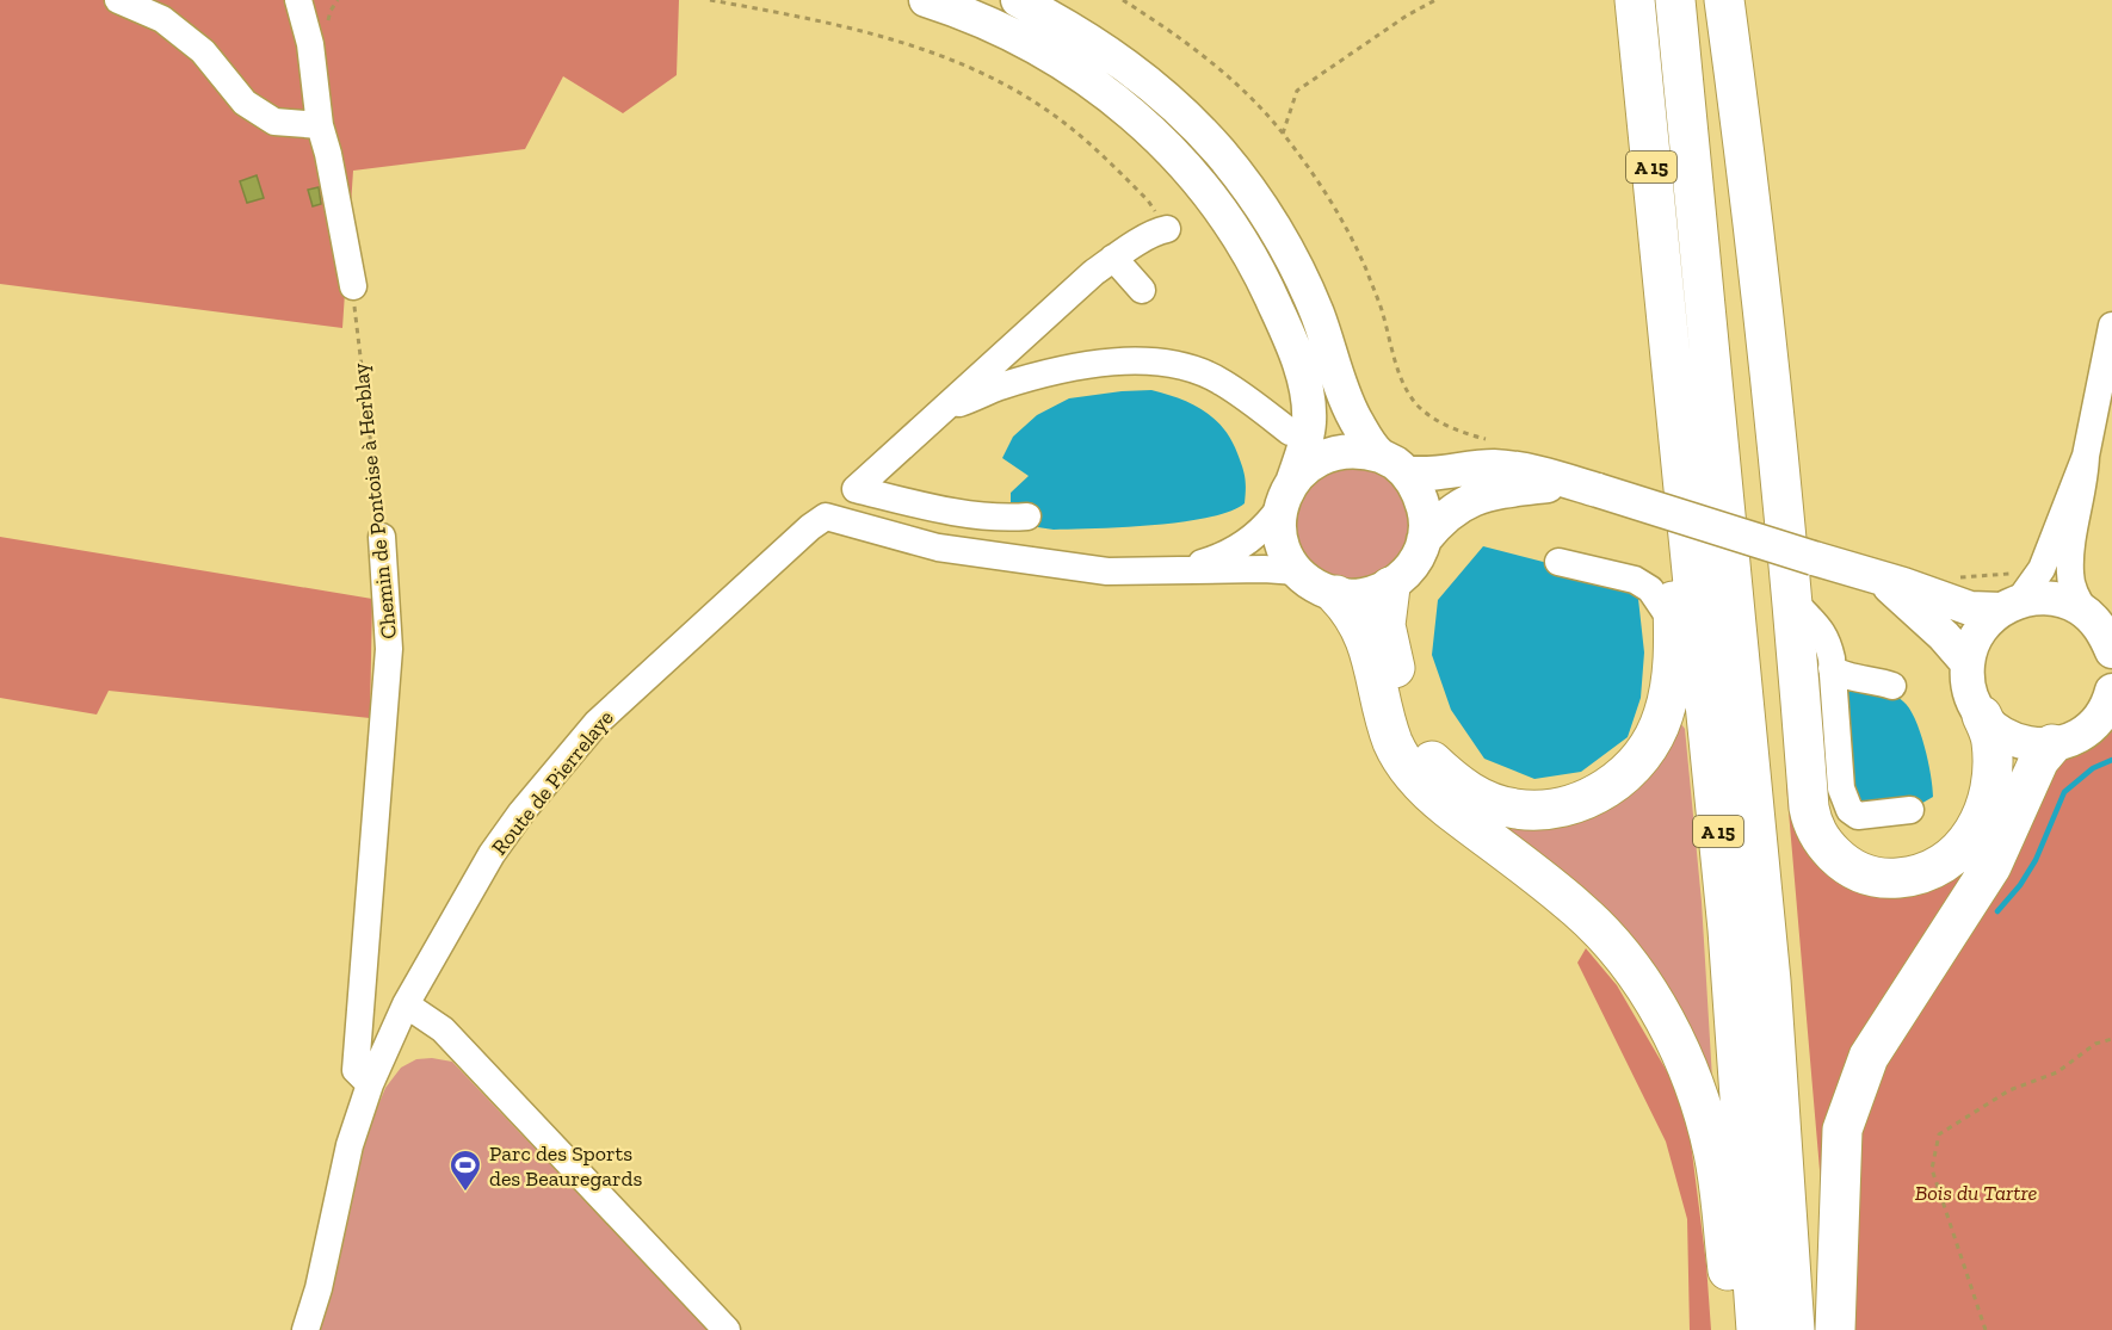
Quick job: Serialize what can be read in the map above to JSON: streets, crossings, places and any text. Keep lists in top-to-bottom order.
{
  "streets": {
    "highway": ["A 15"],
    "street": ["Chemin de Pontoise à Herblay", "Route de Pierrelaye"]
  },
  "crossings": [
    ["Chemin de Pontoise à Herblay", "Route de Pierrelaye"]
  ],
  "parks": ["Bois du Tartre"],
  "places": {
    "sports": ["Parc des Sports des Beauregards"]
  }
}
